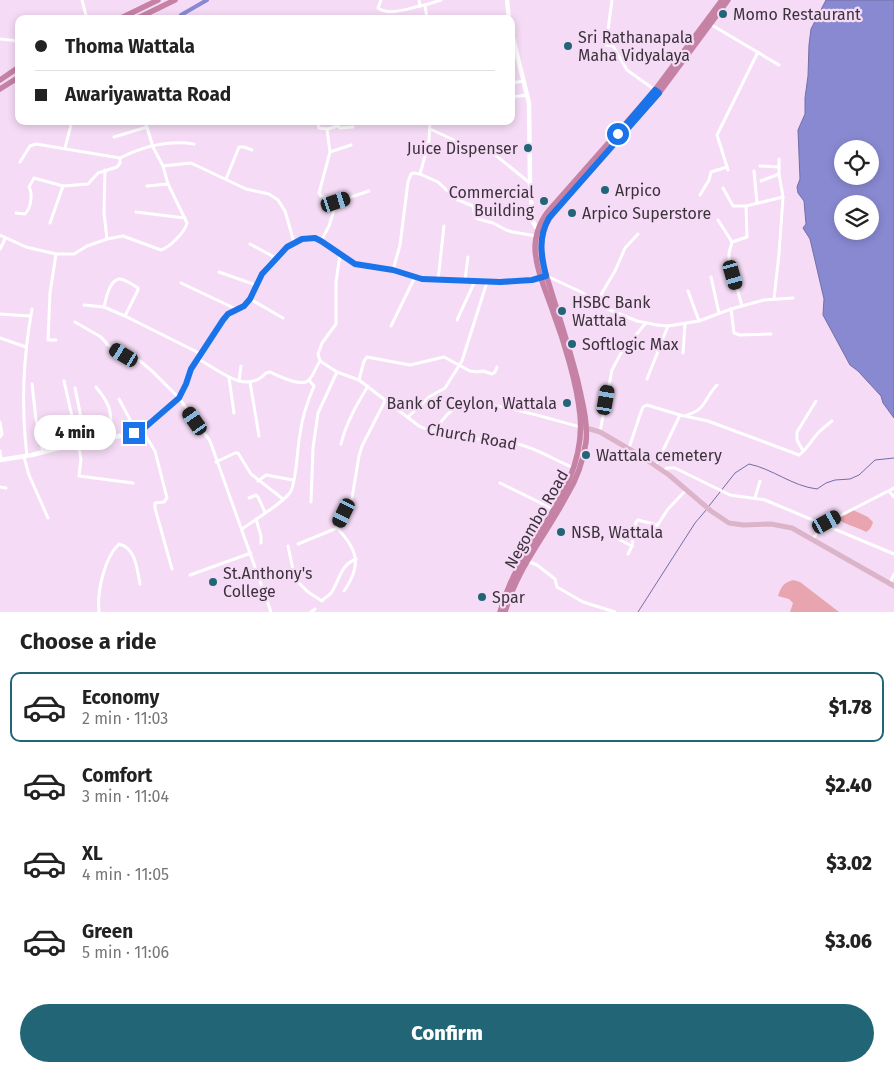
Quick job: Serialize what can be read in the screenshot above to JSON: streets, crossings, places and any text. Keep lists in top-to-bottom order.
{
  "streets": {
    "highway": ["Negombo Road"],
    "street": ["Church Road"]
  },
  "crossings": [
    ["Church Road", "Negombo Road"]
  ],
  "places": [
    "Momo Restaurant",
    "Sri Rathanapala Maha Vidyalaya",
    "Juice Dispenser",
    "Arpico",
    "Commercial Building",
    "Arpico Superstore",
    "HSBC Bank Wattala",
    "Softlogic Max",
    "Bank of Ceylon, Wattala",
    "Wattala cemetery",
    "NSB, Wattala",
    "St.Anthony's College",
    "Spar"
  ],
  "page": {
    "banner": ["Thoma Wattala", "Awariyawatta Road"],
    "bubble": "4 min",
    "heading": "Choose a ride",
    "list": [
      {
        "name": "Economy",
        "note": "2 min · 11:03",
        "value": "$1.78"
      },
      {
        "name": "Comfort",
        "note": "3 min · 11:04",
        "value": "$2.40"
      },
      {
        "name": "XL",
        "note": "4 min · 11:05",
        "value": "$3.02"
      },
      {
        "name": "Green",
        "note": "5 min · 11:06",
        "value": "$3.06"
      }
    ],
    "buttons": "Confirm"
  }
}
